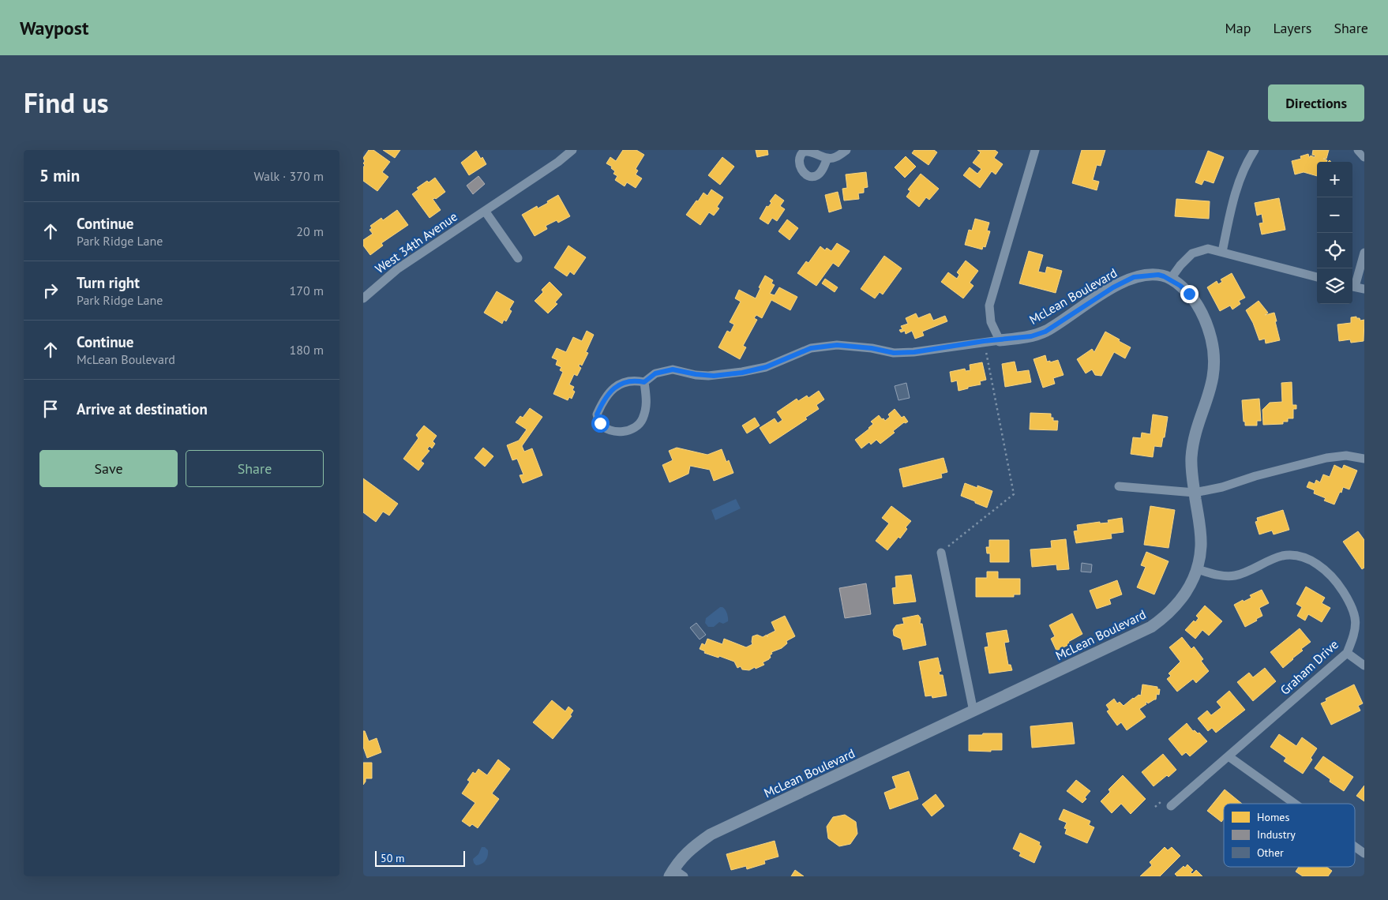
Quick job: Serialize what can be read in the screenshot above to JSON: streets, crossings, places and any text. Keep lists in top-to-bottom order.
{
  "streets": {
    "street": ["West 34th Avenue", "McLean Boulevard", "Graham Drive"]
  },
  "crossings": [
    ["McLean Boulevard", "Graham Drive"]
  ],
  "legend": ["Homes", "Industry", "Other"],
  "scale_bar": "50 m",
  "page": {
    "header": "Waypost",
    "nav": ["Map", "Layers", "Share"],
    "title": "Find us",
    "buttons": [
      "Directions",
      ["Save", "Share"]
    ],
    "heading": ["5 min", "Walk · 370 m"],
    "map_buttons": ["+", "−"],
    "list": [
      ["Continue", "Park Ridge Lane", "20 m"],
      ["Turn right", "Park Ridge Lane", "170 m"],
      ["Continue", "McLean Boulevard", "180 m"],
      "Arrive at destination"
    ],
    "scale": "50 m"
  }
}
